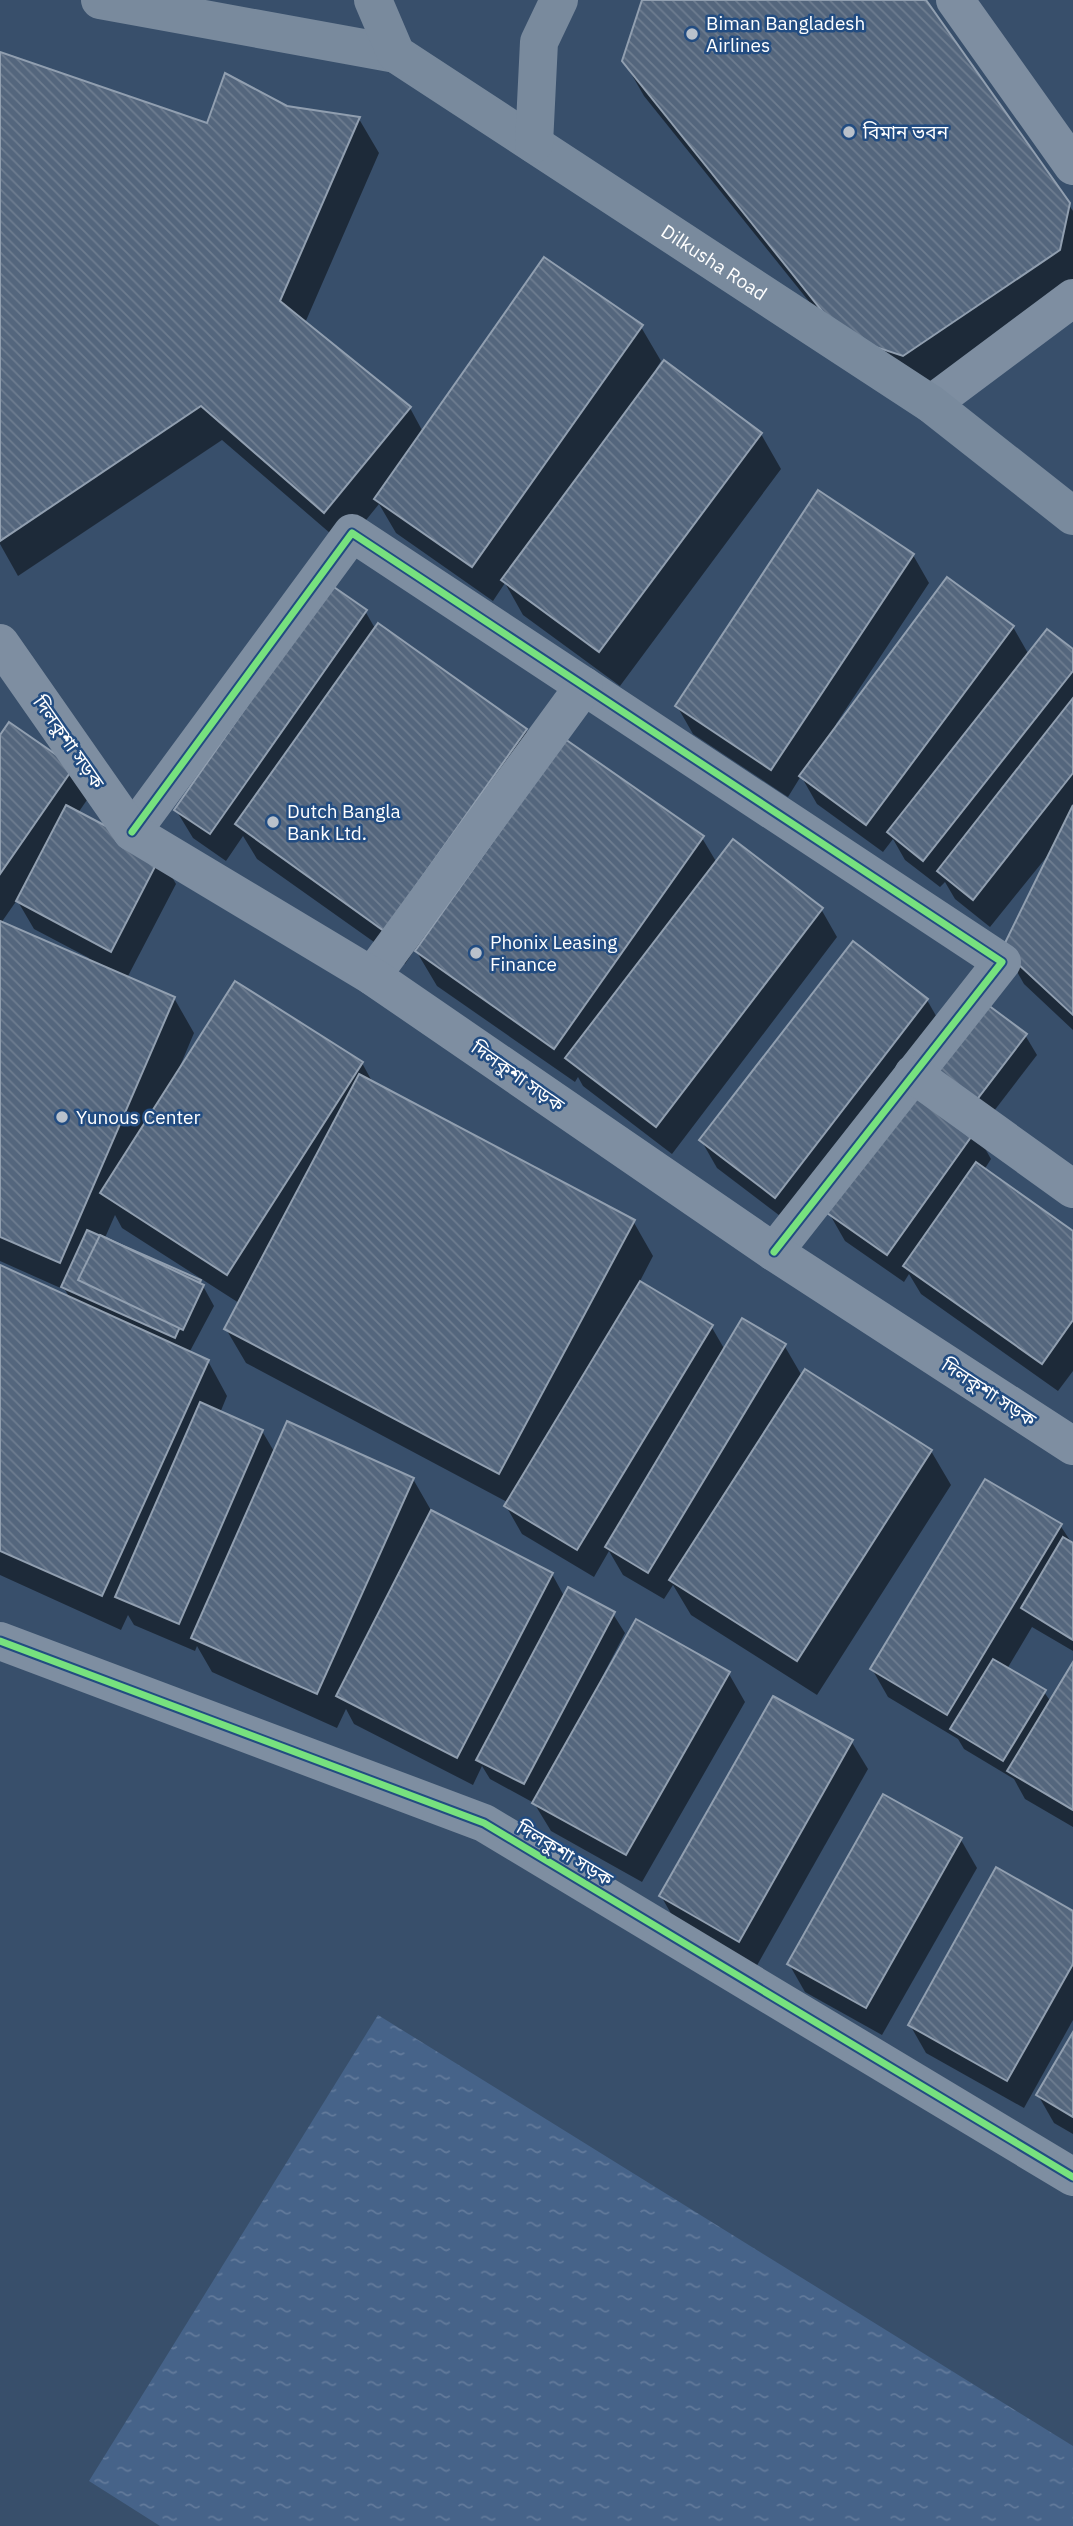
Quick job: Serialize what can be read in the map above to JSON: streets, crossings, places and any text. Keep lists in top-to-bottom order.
{
  "streets": {
    "main road": ["Dilkusha Road"],
    "street": ["দিলকুশা সড়ক"]
  },
  "places": [
    "Biman Bangladesh Airlines",
    "বিমান ভবন",
    "Dutch Bangla Bank Ltd.",
    "Phonix Leasing Finance",
    "Yunous Center"
  ]
}
